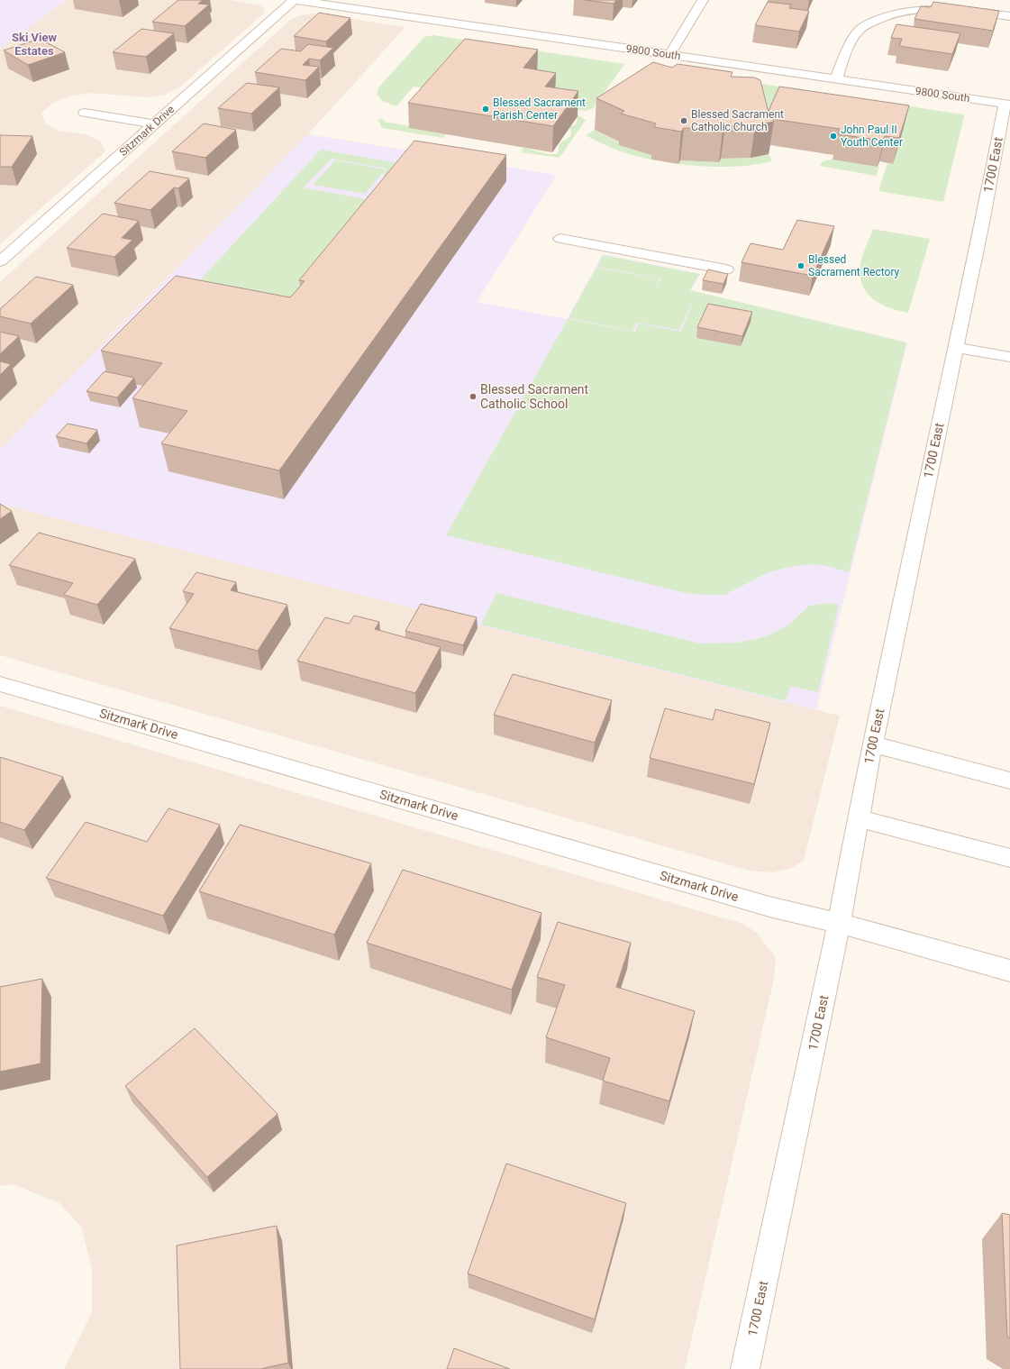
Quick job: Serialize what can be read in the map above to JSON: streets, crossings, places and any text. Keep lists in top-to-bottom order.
{
  "streets": {
    "street": ["9800 South", "Sitzmark Drive", "1700 East"]
  },
  "crossings": [
    ["9800 South", "Sitzmark Drive"],
    ["9800 South", "1700 East"],
    ["Sitzmark Drive", "1700 East"]
  ],
  "districts": ["Ski View Estates"],
  "places": [
    "Blessed Sacrament Parish Center",
    "Blessed Sacrament Catholic Church",
    "John Paul II Youth Center",
    "Blessed Sacrament Rectory",
    "Blessed Sacrament Catholic School"
  ]
}
